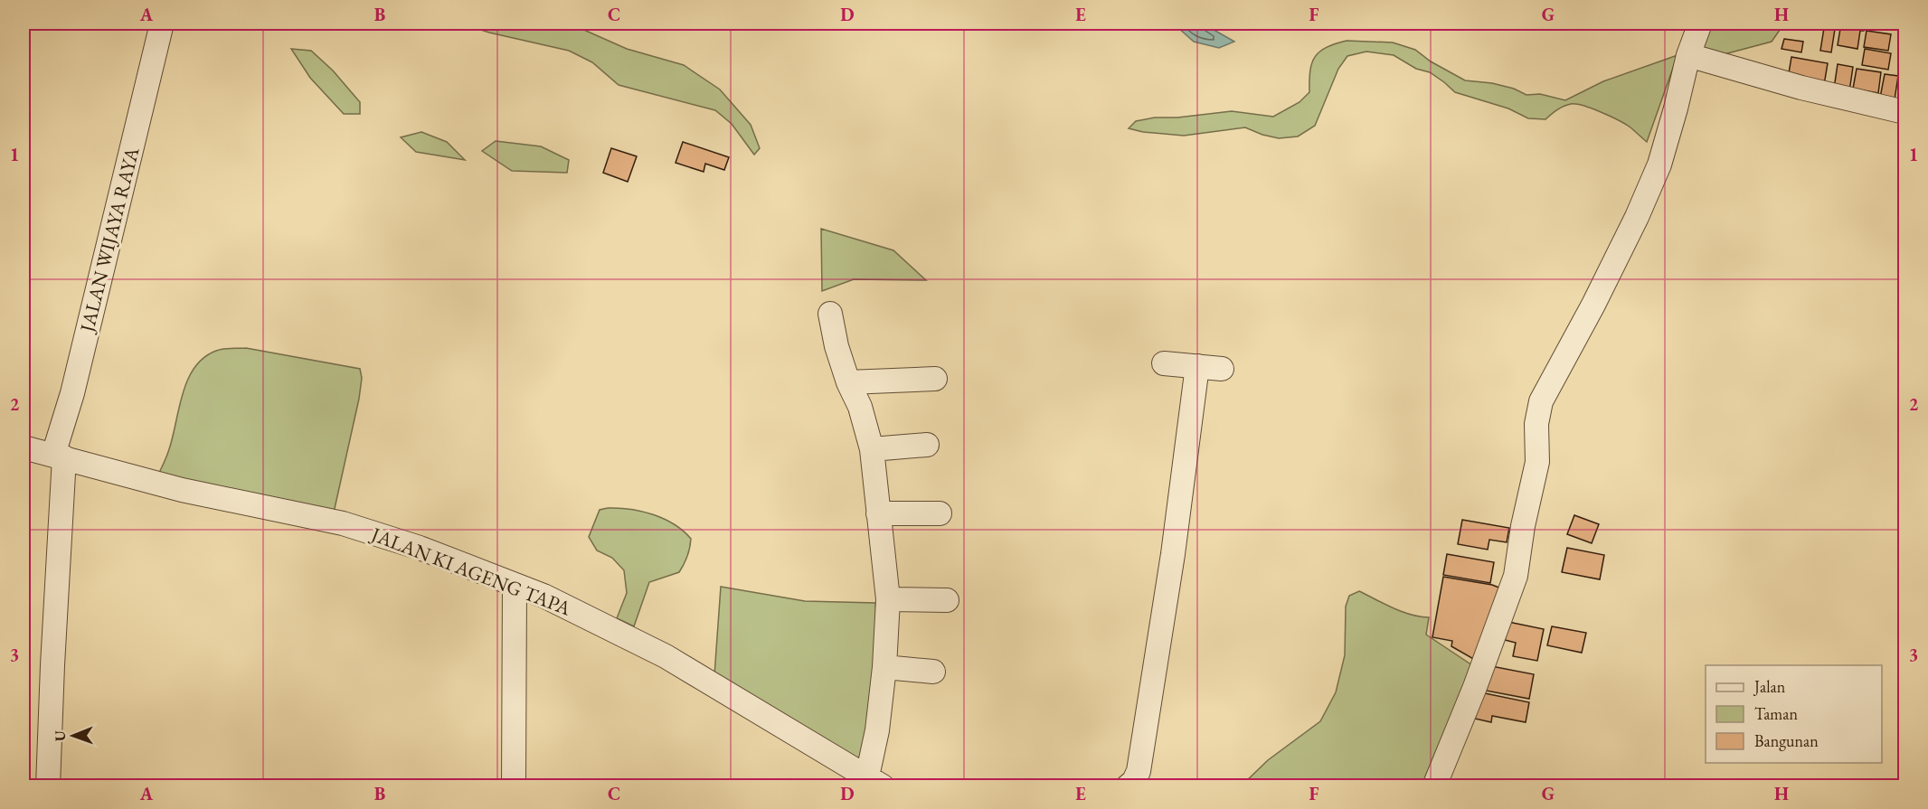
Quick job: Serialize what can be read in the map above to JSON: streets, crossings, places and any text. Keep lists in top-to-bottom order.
{
  "streets": {
    "street": ["JALAN WIJAYA RAYA", "JALAN KI AGENG TAPA"]
  },
  "crossings": [
    ["JALAN WIJAYA RAYA", "JALAN KI AGENG TAPA"]
  ],
  "legend": ["Jalan", "Taman", "Bangunan"],
  "north": "left",
  "grid": {
    "columns": [
      "A",
      "B",
      "C",
      "D",
      "E",
      "F",
      "G",
      "H"
    ],
    "rows": ["1", "2", "3"]
  }
}
